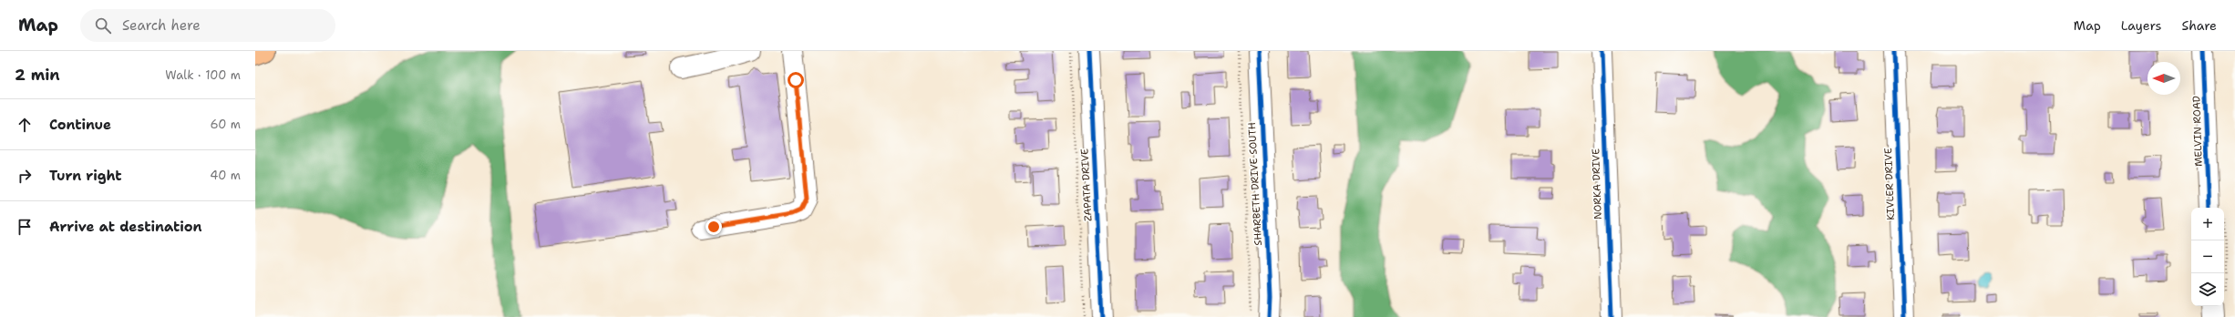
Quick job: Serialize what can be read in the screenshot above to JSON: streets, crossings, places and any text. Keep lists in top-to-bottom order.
{
  "streets": {
    "street": [
      "MELVIN ROAD",
      "SHARBETH DRIVE SOUTH",
      "NORKA DRIVE",
      "KIVLER DRIVE",
      "ZAPATA DRIVE"
    ]
  },
  "north": "left",
  "page": {
    "header": "Map",
    "search": "Search here",
    "nav": ["Map", "Layers", "Share"],
    "heading": ["2 min", "Walk · 100 m"],
    "list": [
      ["Continue", "60 m"],
      ["Turn right", "40 m"],
      "Arrive at destination"
    ],
    "map_buttons": ["+", "−"]
  }
}
